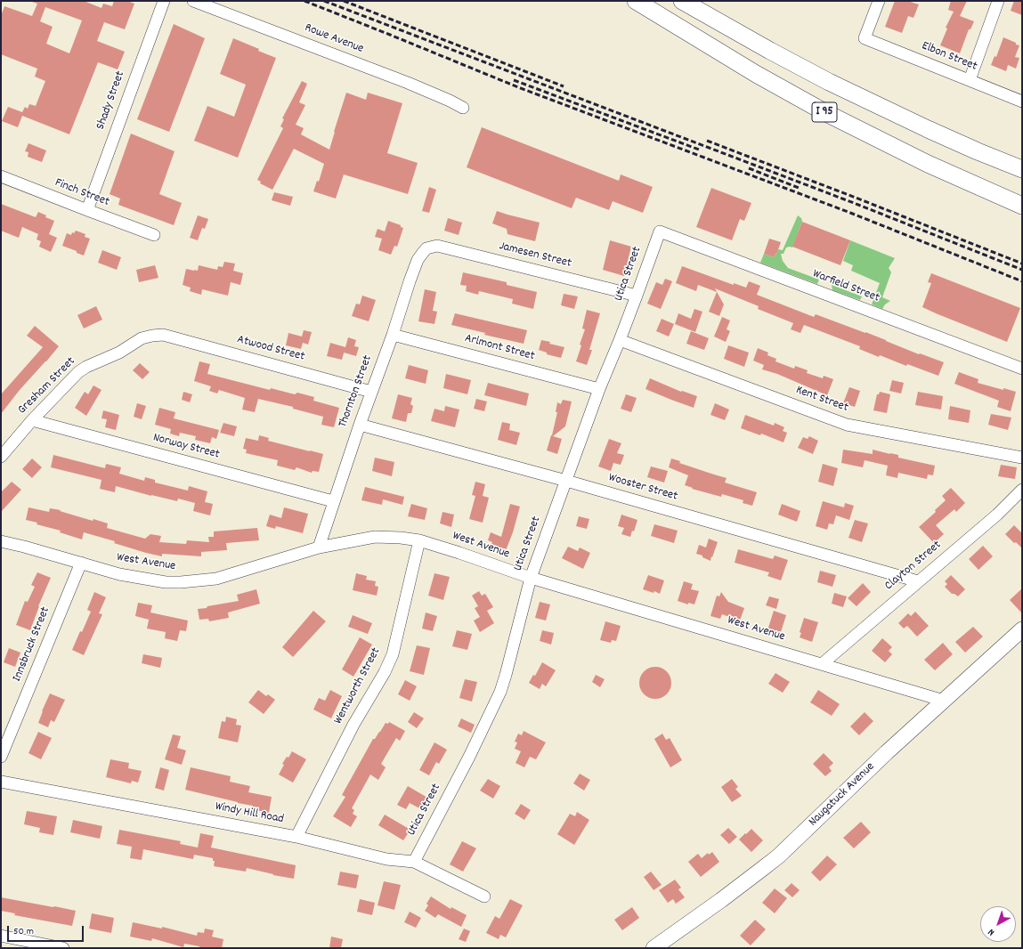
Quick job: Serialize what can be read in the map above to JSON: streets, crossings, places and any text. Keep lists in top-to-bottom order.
{
  "streets": {
    "highway": ["I 95"],
    "main road": ["Naugatuck Avenue"],
    "street": [
      "Rowe Avenue",
      "Elbon Street",
      "Shady Street",
      "Finch Street",
      "Jamesen Street",
      "Utica Street",
      "Warfield Street",
      "Arlmont Street",
      "Atwood Street",
      "Gresham Street",
      "Thornton Street",
      "Kent Street",
      "Norway Street",
      "Wooster Street",
      "West Avenue",
      "Clayton Street",
      "Innsbruck Street",
      "Wentworth Street",
      "Windy Hill Road"
    ]
  },
  "crossings": [
    ["Shady Street", "Finch Street"],
    ["Jamesen Street", "Utica Street"],
    ["Jamesen Street", "Thornton Street"],
    ["Utica Street", "Warfield Street"],
    ["Utica Street", "Arlmont Street"],
    ["Utica Street", "Kent Street"],
    ["Utica Street", "Wooster Street"],
    ["Utica Street", "West Avenue"],
    ["Utica Street", "Windy Hill Road"],
    ["Arlmont Street", "Thornton Street"],
    ["Atwood Street", "Gresham Street"],
    ["Atwood Street", "Thornton Street"],
    ["Gresham Street", "Norway Street"],
    ["Thornton Street", "Norway Street"],
    ["Thornton Street", "Wooster Street"],
    ["Thornton Street", "West Avenue"],
    ["Wooster Street", "Clayton Street"],
    ["West Avenue", "Clayton Street"],
    ["West Avenue", "Innsbruck Street"],
    ["West Avenue", "Wentworth Street"],
    ["West Avenue", "Naugatuck Avenue"],
    ["Wentworth Street", "Windy Hill Road"]
  ],
  "scale_bar": "50 m",
  "north": "bottom left"
}
